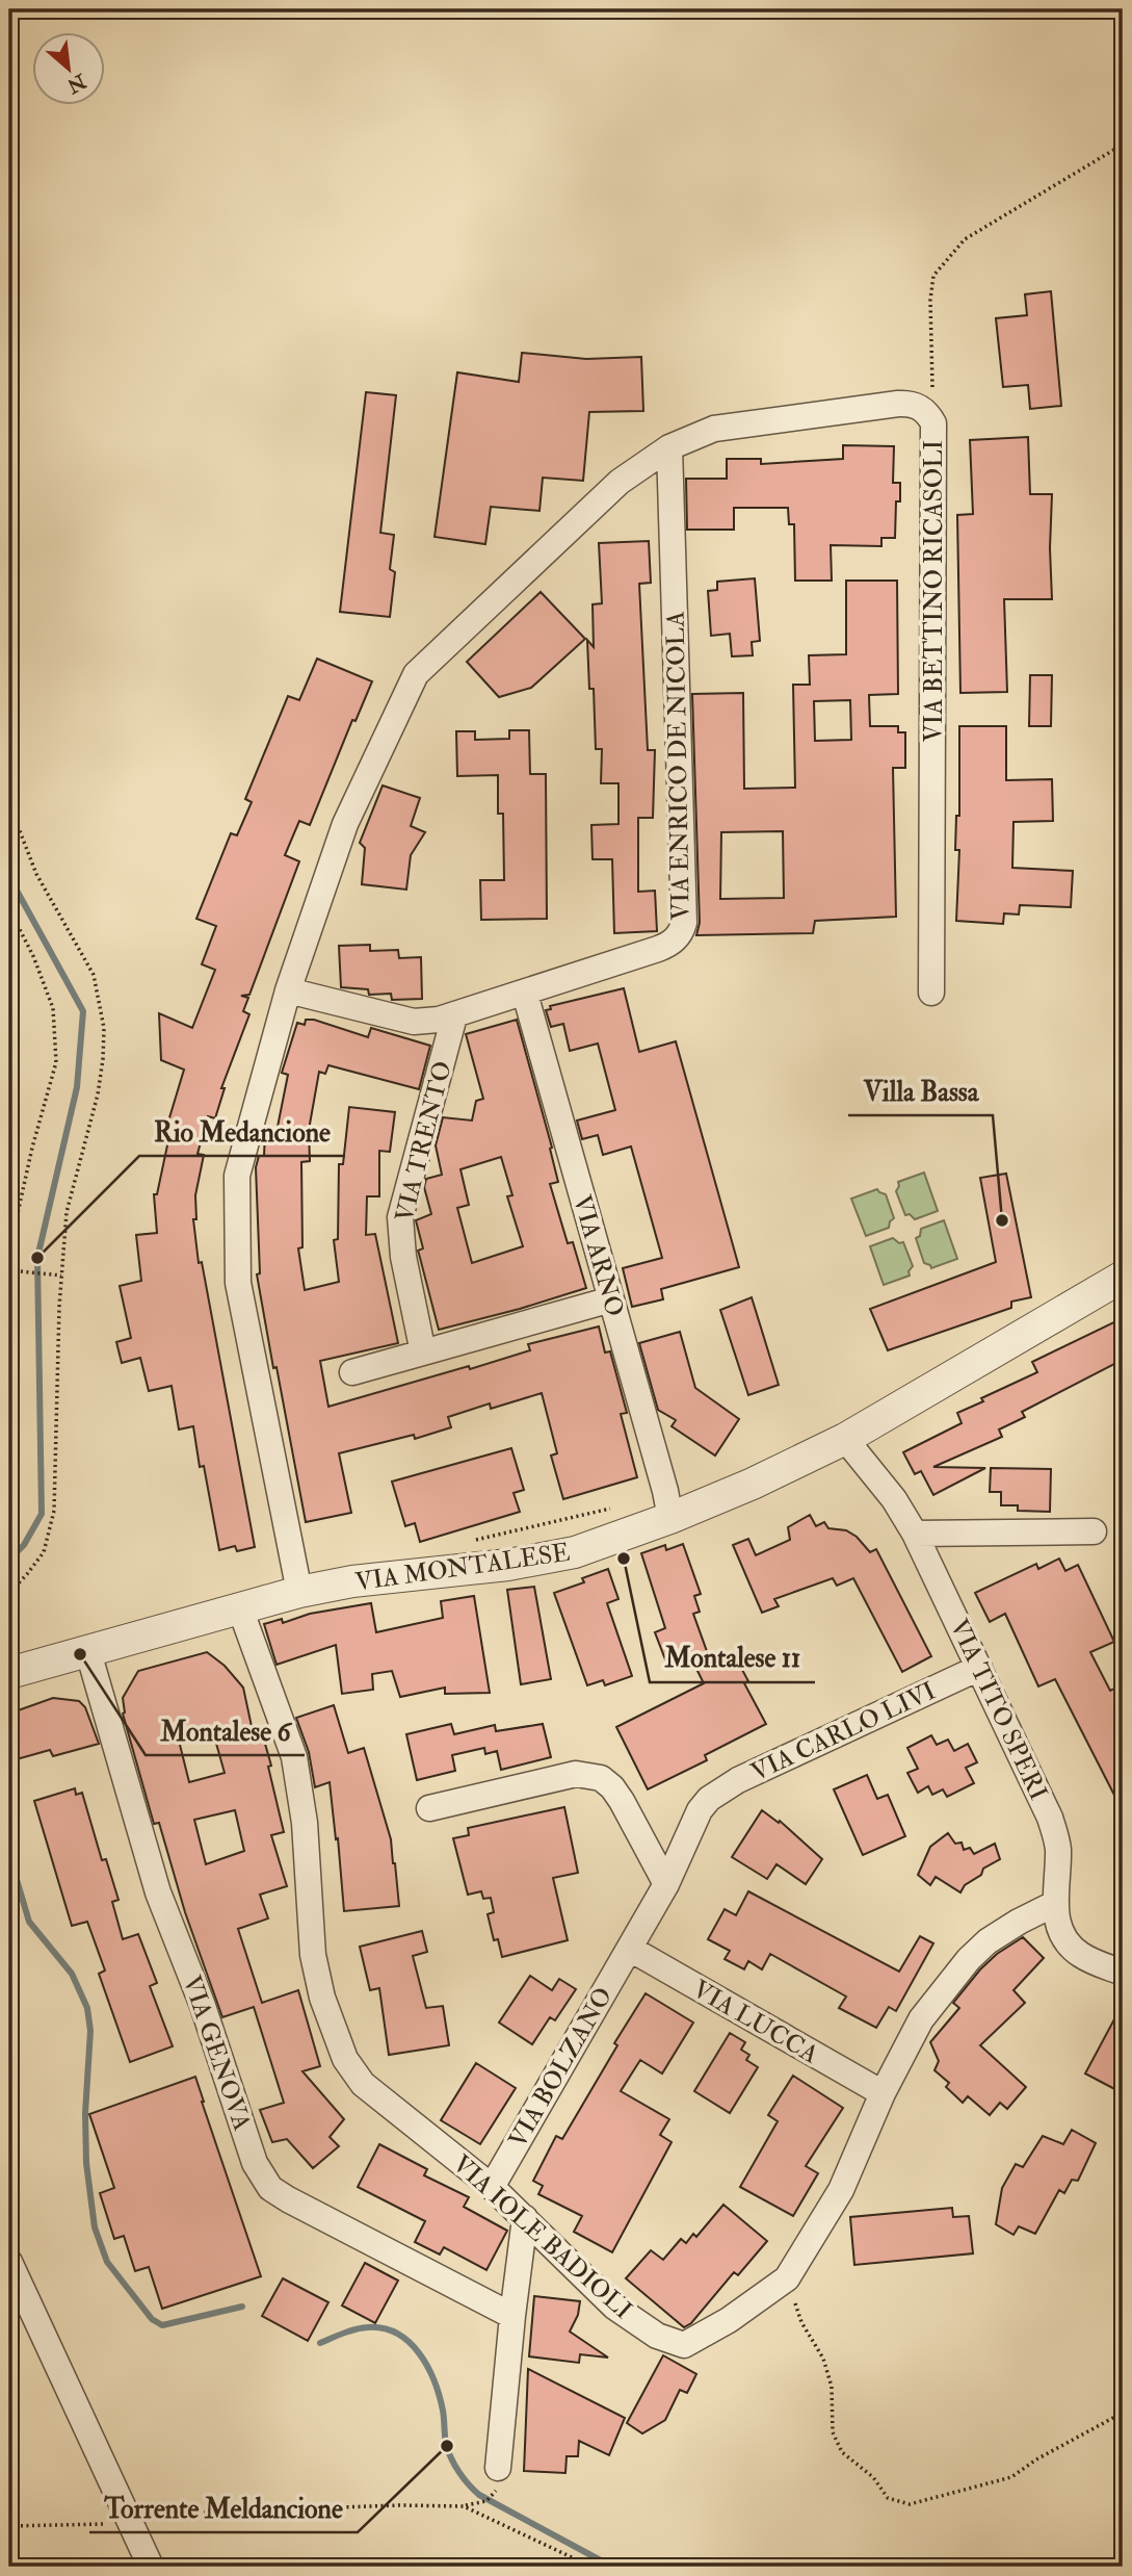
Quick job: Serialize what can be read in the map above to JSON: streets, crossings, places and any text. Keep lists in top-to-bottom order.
{
  "streets": {
    "street": [
      "VIA BETTINO RICASOLI",
      "VIA ENRICO DE NICOLA",
      "VIA TRENTO",
      "VIA ARNO",
      "VIA MONTALESE",
      "VIA TITO SPERI",
      "VIA CARLO LIVI",
      "VIA LUCCA",
      "VIA GENOVA",
      "VIA BOLZANO",
      "VIA IOLE BADIOLI"
    ]
  },
  "crossings": [
    ["VIA BETTINO RICASOLI", "VIA ENRICO DE NICOLA"],
    ["VIA BETTINO RICASOLI", "VIA MONTALESE"],
    ["VIA ENRICO DE NICOLA", "VIA TRENTO"],
    ["VIA ENRICO DE NICOLA", "VIA ARNO"],
    ["VIA ARNO", "VIA MONTALESE"],
    ["VIA MONTALESE", "VIA TITO SPERI"],
    ["VIA MONTALESE", "VIA GENOVA"],
    ["VIA MONTALESE", "VIA IOLE BADIOLI"],
    ["VIA TITO SPERI", "VIA CARLO LIVI"],
    ["VIA TITO SPERI", "VIA IOLE BADIOLI"],
    ["VIA CARLO LIVI", "VIA BOLZANO"],
    ["VIA LUCCA", "VIA BOLZANO"],
    ["VIA LUCCA", "VIA IOLE BADIOLI"],
    ["VIA BOLZANO", "VIA IOLE BADIOLI"]
  ],
  "places": [
    "Villa Bassa",
    "Rio Medancione",
    "Montalese 11",
    "Montalese 6",
    "Torrente Meldancione"
  ],
  "north": "bottom right"
}
